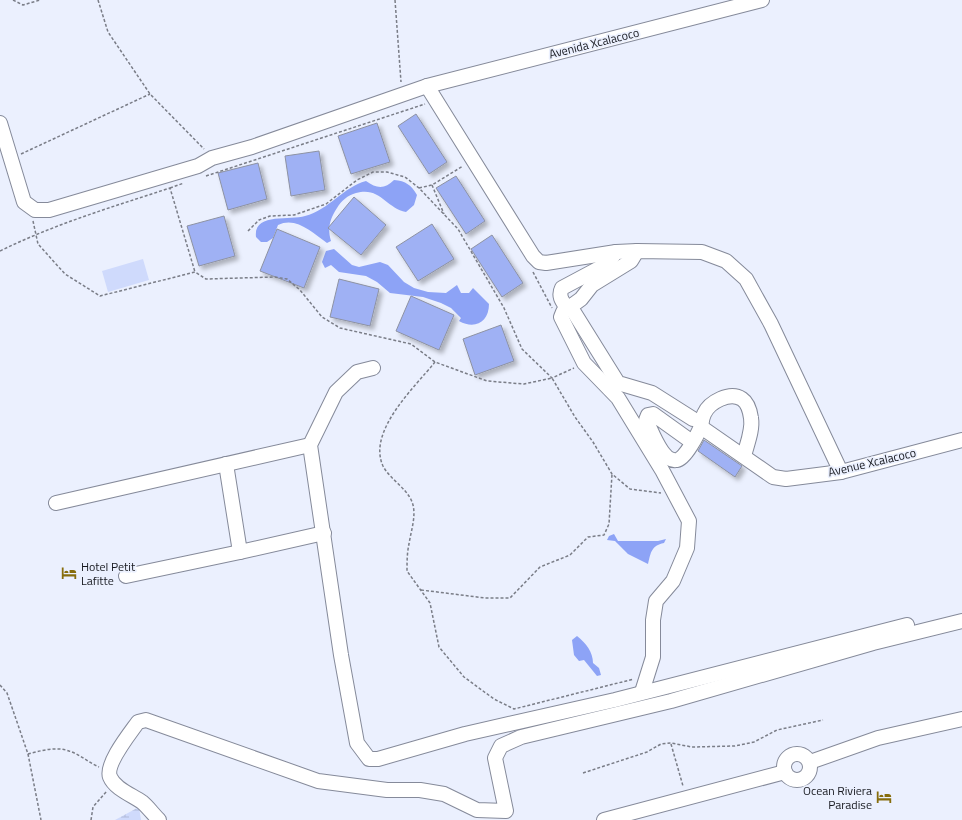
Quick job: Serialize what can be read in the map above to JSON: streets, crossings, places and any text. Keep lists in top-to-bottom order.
{
  "streets": {
    "street": ["Avenida Xcalacoco", "Avenue Xcalacoco"]
  },
  "places": {
    "hotel": ["Hotel Petit Lafitte", "Ocean Riviera Paradise"]
  }
}
